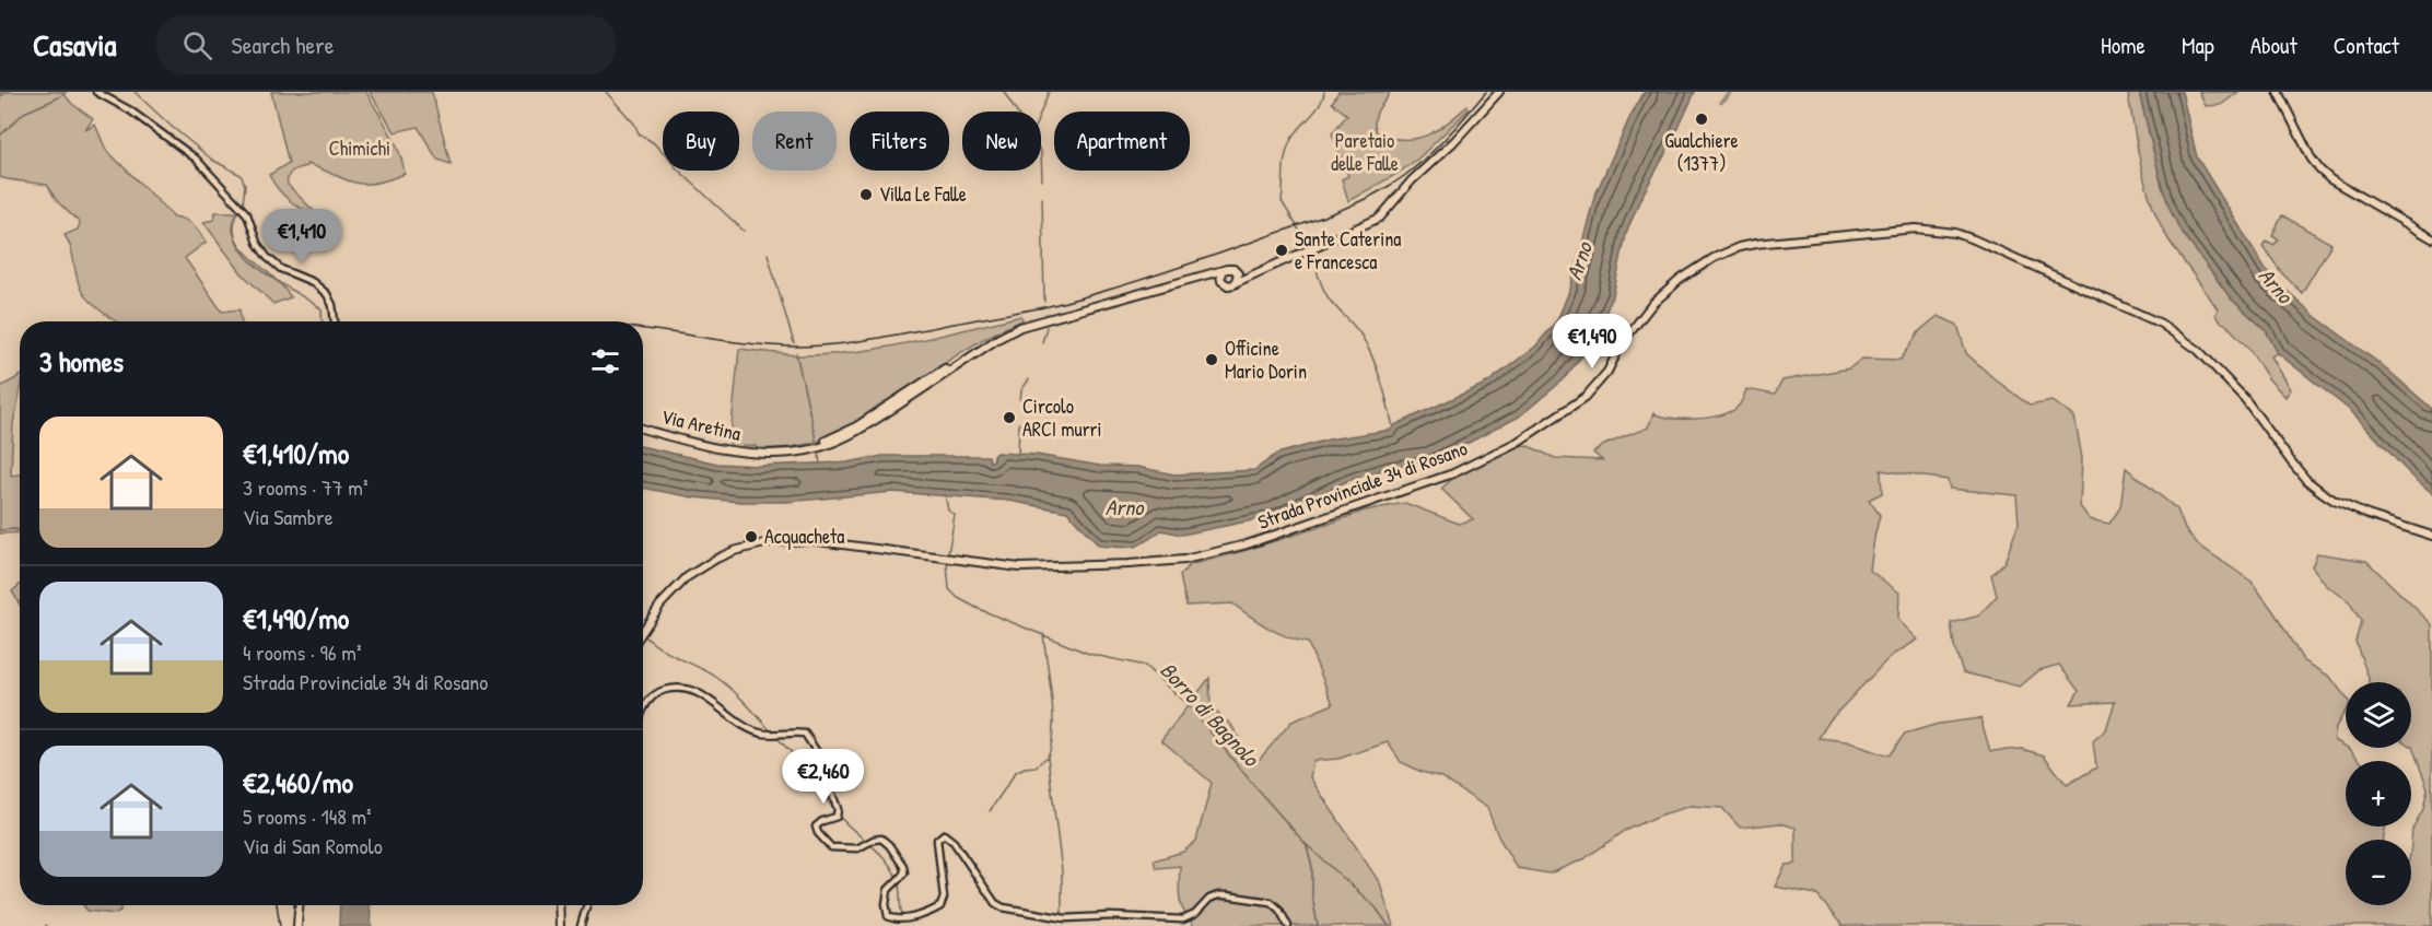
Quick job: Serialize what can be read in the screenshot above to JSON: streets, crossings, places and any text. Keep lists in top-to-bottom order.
{
  "streets": {
    "main road": ["Via Aretina", "Strada Provinciale 34 di Rosano"]
  },
  "water": ["Arno", "Borro di Bagnolo"],
  "parks": ["Paretaio delle Falle", "Chimichi"],
  "places": [
    "Gualchiere (1377)",
    "Villa Le Falle",
    "Sante Caterina e Francesca",
    "Officine Mario Dorin",
    "Circolo ARCI murri",
    "Acquacheta"
  ],
  "page": {
    "header": "Casavia",
    "search": "Search here",
    "nav": [
      "Home",
      "Map",
      "About",
      "Contact"
    ],
    "chip": [
      "Buy",
      "Rent",
      "Filters",
      "New",
      "Apartment"
    ],
    "price": ["€1,410", "€1,490", "€2,460"],
    "heading": "3 homes",
    "list": [
      {
        "name": "€1,410/mo",
        "note": "3 rooms · 77 m² · Via Sambre"
      },
      {
        "name": "€1,490/mo",
        "note": "4 rooms · 96 m² · Strada Provinciale 34 di Rosano"
      },
      {
        "name": "€2,460/mo",
        "note": "5 rooms · 148 m² · Via di San Romolo"
      }
    ],
    "map_buttons": ["+", "−"]
  }
}
